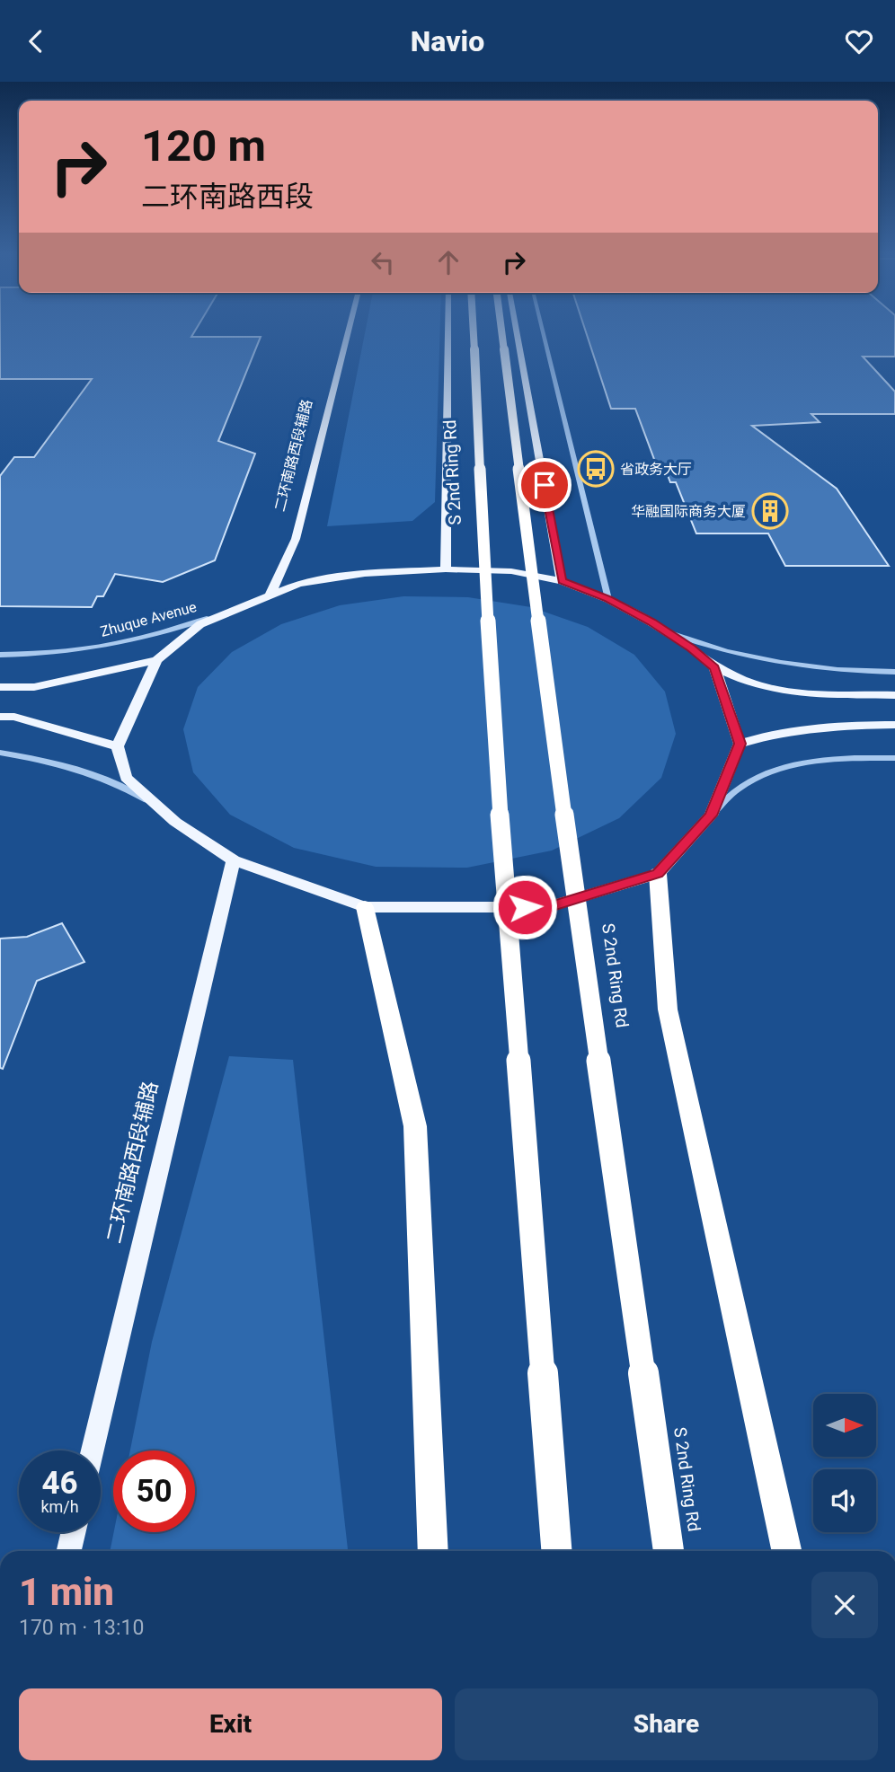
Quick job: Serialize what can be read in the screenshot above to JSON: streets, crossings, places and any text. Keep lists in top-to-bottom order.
{
  "streets": {
    "highway": ["S 2nd Ring Rd"],
    "main road": ["二环南路西段辅路"],
    "street": ["Zhuque Avenue"]
  },
  "places": {
    "bus stop": ["省政务大厅"],
    "building": ["华融国际商务大厦"]
  },
  "north": "right",
  "page": {
    "header": "Navio",
    "turn": ["120 m", "二环南路西段"],
    "speed": "46 km/h",
    "limit": "50",
    "heading": ["1 min", "170 m · 13:10"],
    "buttons": ["Exit", "Share"]
  }
}
